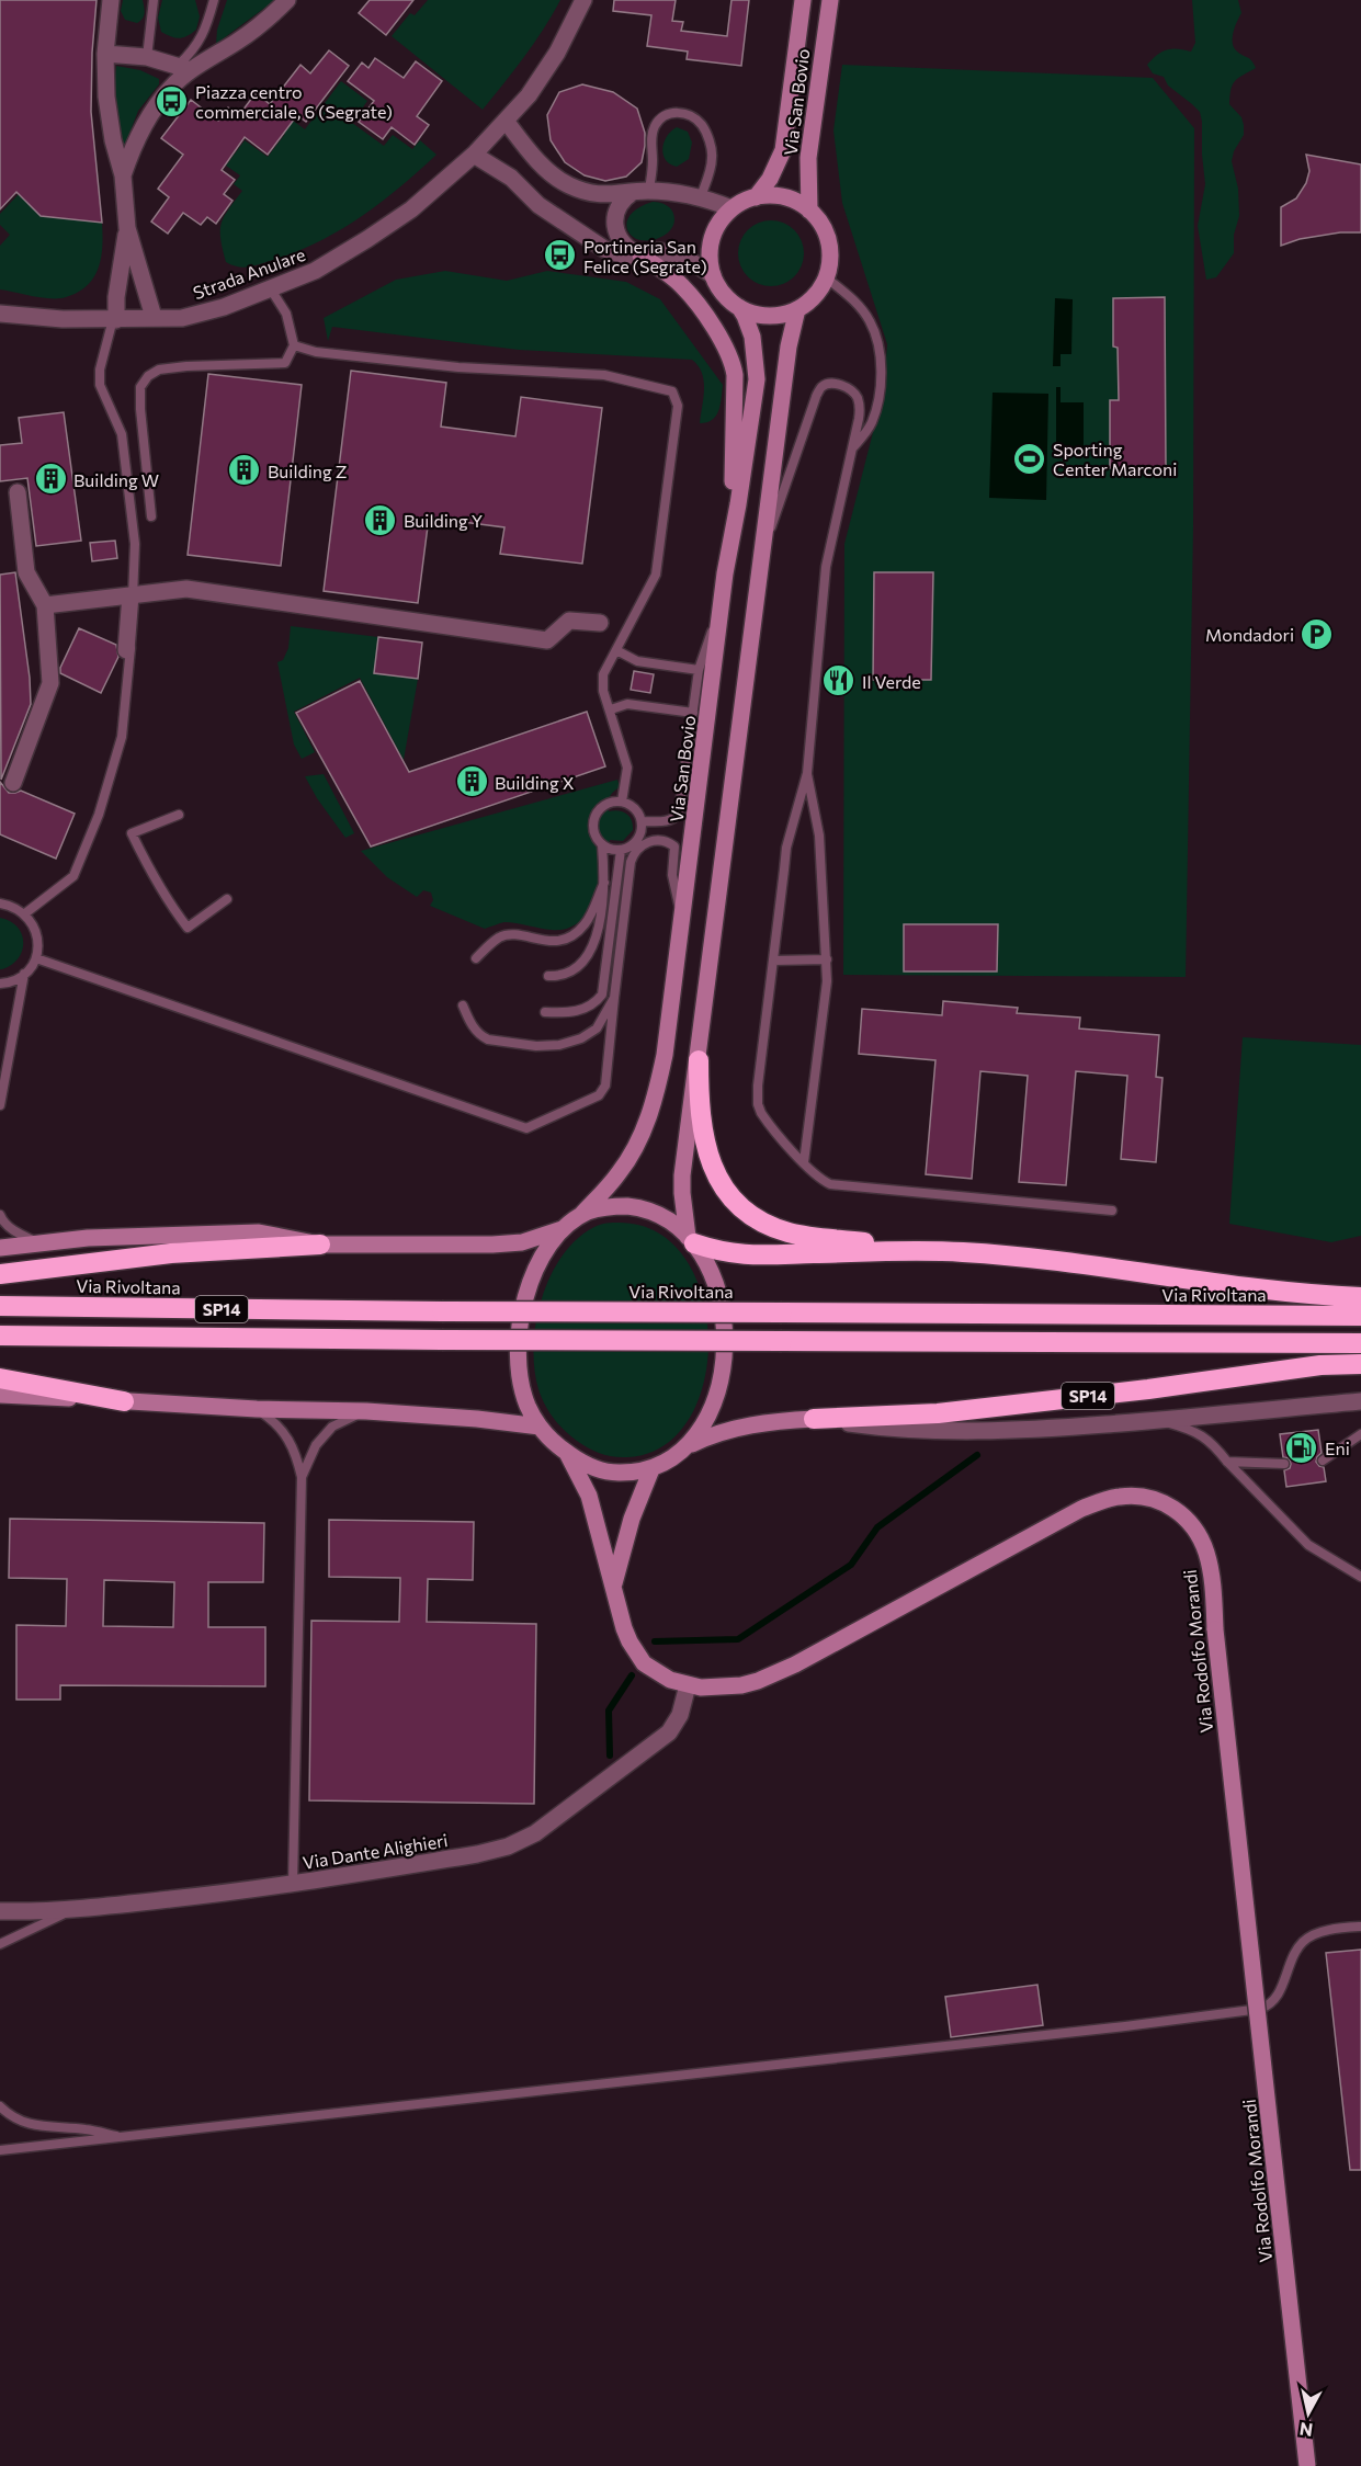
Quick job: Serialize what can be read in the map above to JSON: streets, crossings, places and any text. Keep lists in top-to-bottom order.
{
  "streets": {
    "highway": ["Via Rivoltana", "SP14"],
    "main road": ["Via San Bovio", "Via Rodolfo Morandi"],
    "street": ["Strada Anulare", "Via Dante Alighieri"]
  },
  "crossings": [
    ["Via Rodolfo Morandi", "Via Dante Alighieri"]
  ],
  "places": {
    "bus stop": ["Piazza centro commerciale, 6 (Segrate)", "Portineria San Felice (Segrate)"],
    "sports": ["Sporting Center Marconi"],
    "building": [
      "Building Z",
      "Building W",
      "Building Y",
      "Building X"
    ],
    "parking": ["Mondadori"],
    "restaurant": ["Il Verde"],
    "fuel station": ["Eni"]
  },
  "north": "bottom"
}
